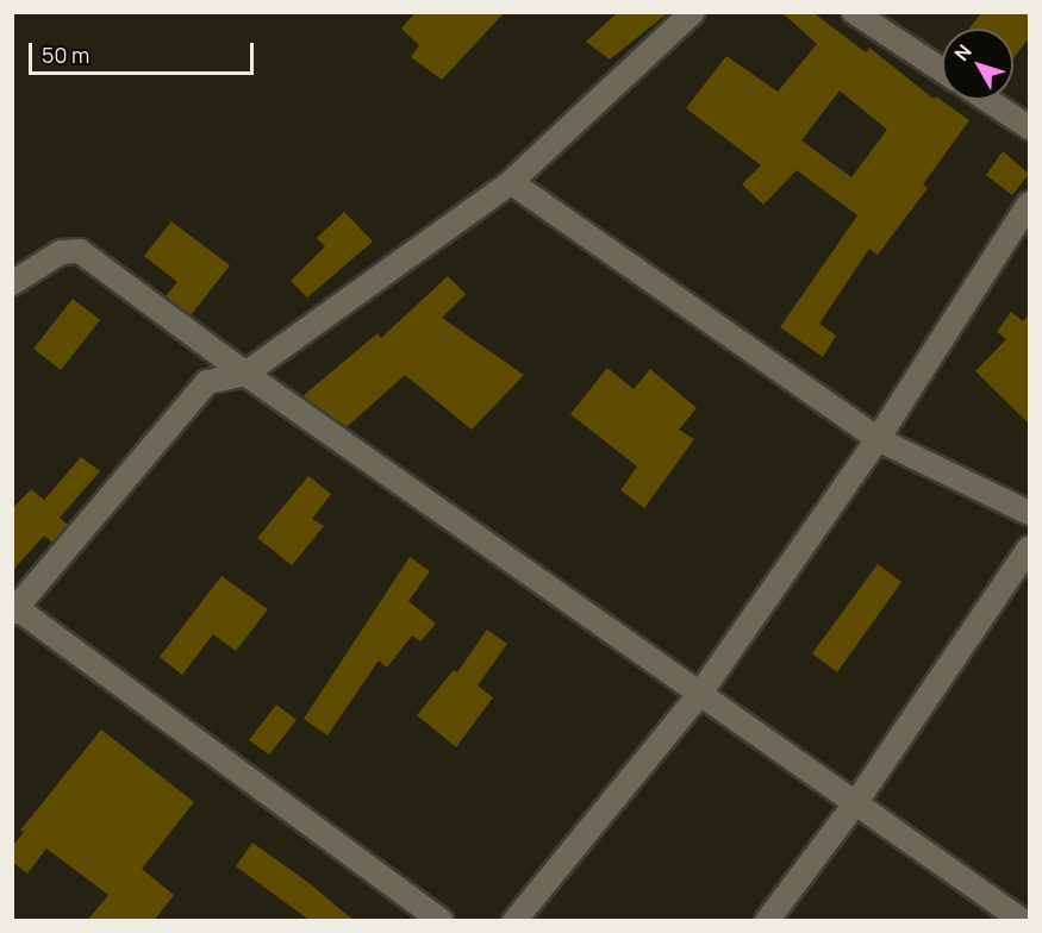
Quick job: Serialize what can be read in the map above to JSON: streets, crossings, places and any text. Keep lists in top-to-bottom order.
{
  "scale_bar": "50 m",
  "north": "top left"
}
